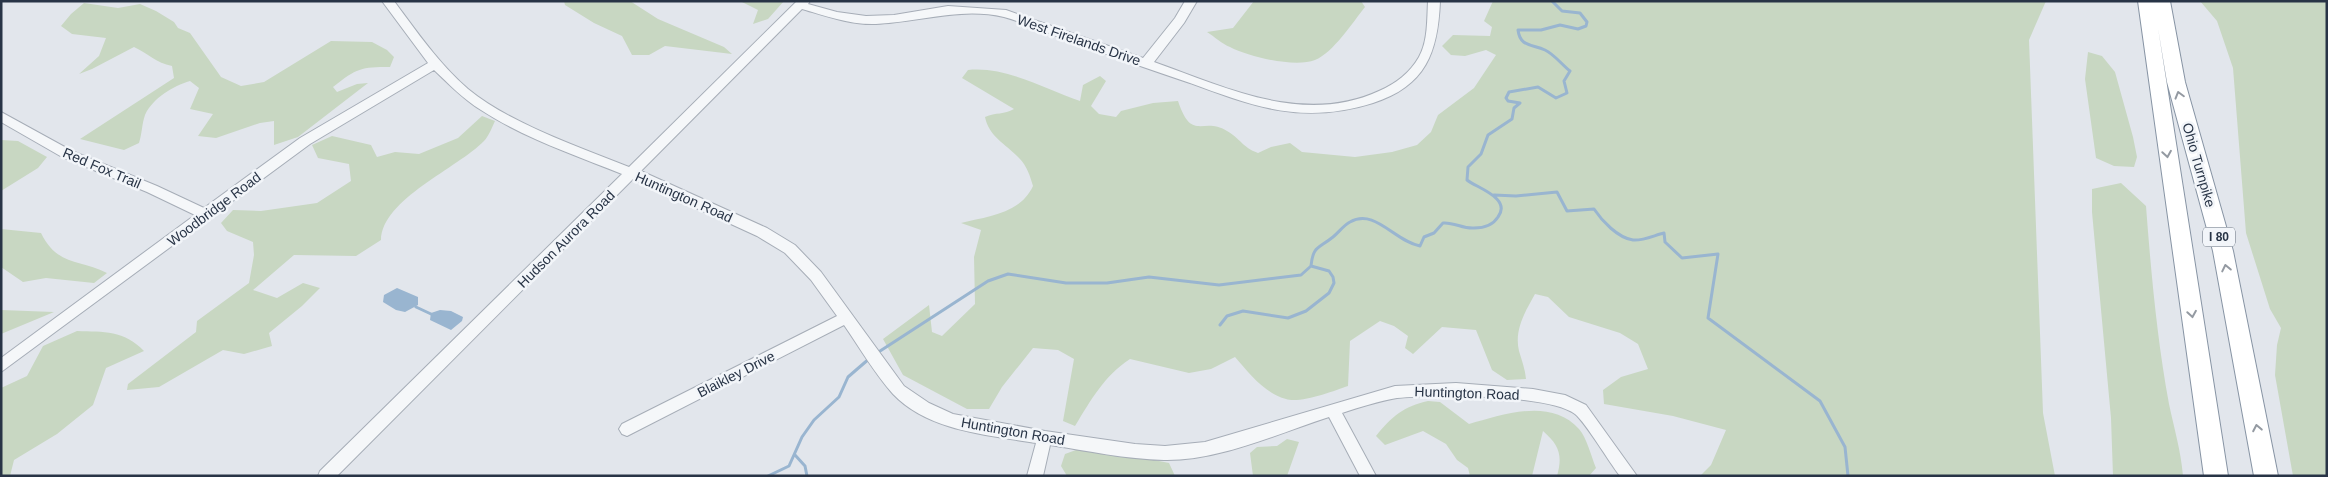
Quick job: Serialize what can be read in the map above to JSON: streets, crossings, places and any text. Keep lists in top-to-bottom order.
{
  "streets": {
    "highway": ["Ohio Turnpike", "I 80"],
    "street": [
      "West Firelands Drive",
      "Red Fox Trail",
      "Huntington Road",
      "Woodbridge Road",
      "Hudson Aurora Road",
      "Blaikley Drive"
    ]
  },
  "crossings": [
    ["West Firelands Drive", "Hudson Aurora Road"],
    ["Red Fox Trail", "Woodbridge Road"],
    ["Huntington Road", "Woodbridge Road"],
    ["Huntington Road", "Hudson Aurora Road"],
    ["Huntington Road", "Blaikley Drive"]
  ]
}
